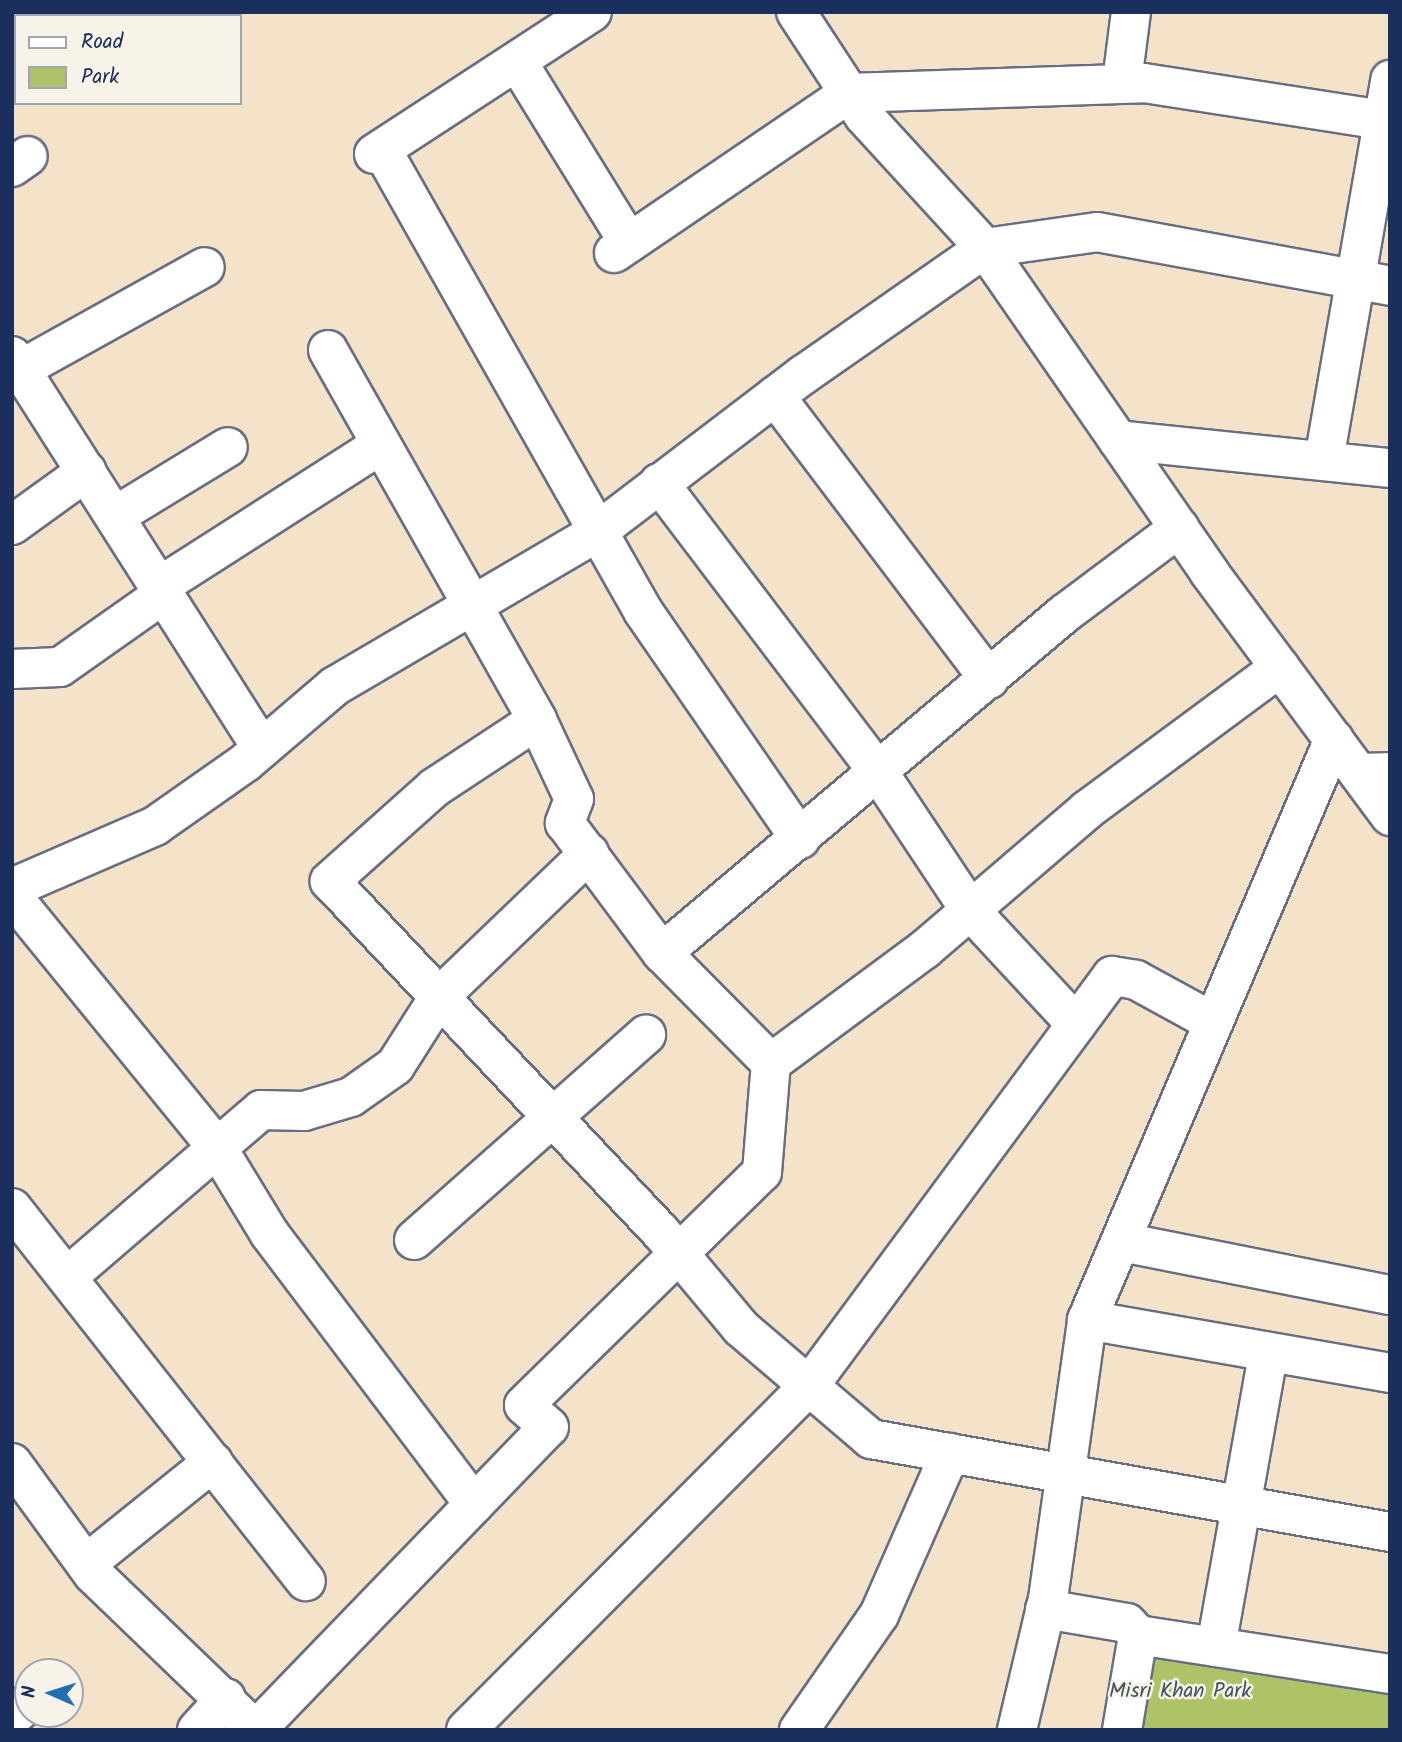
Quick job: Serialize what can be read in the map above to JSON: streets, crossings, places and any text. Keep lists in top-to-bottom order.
{
  "parks": ["Misri Khan Park"],
  "legend": ["Road", "Park"],
  "north": "left"
}
